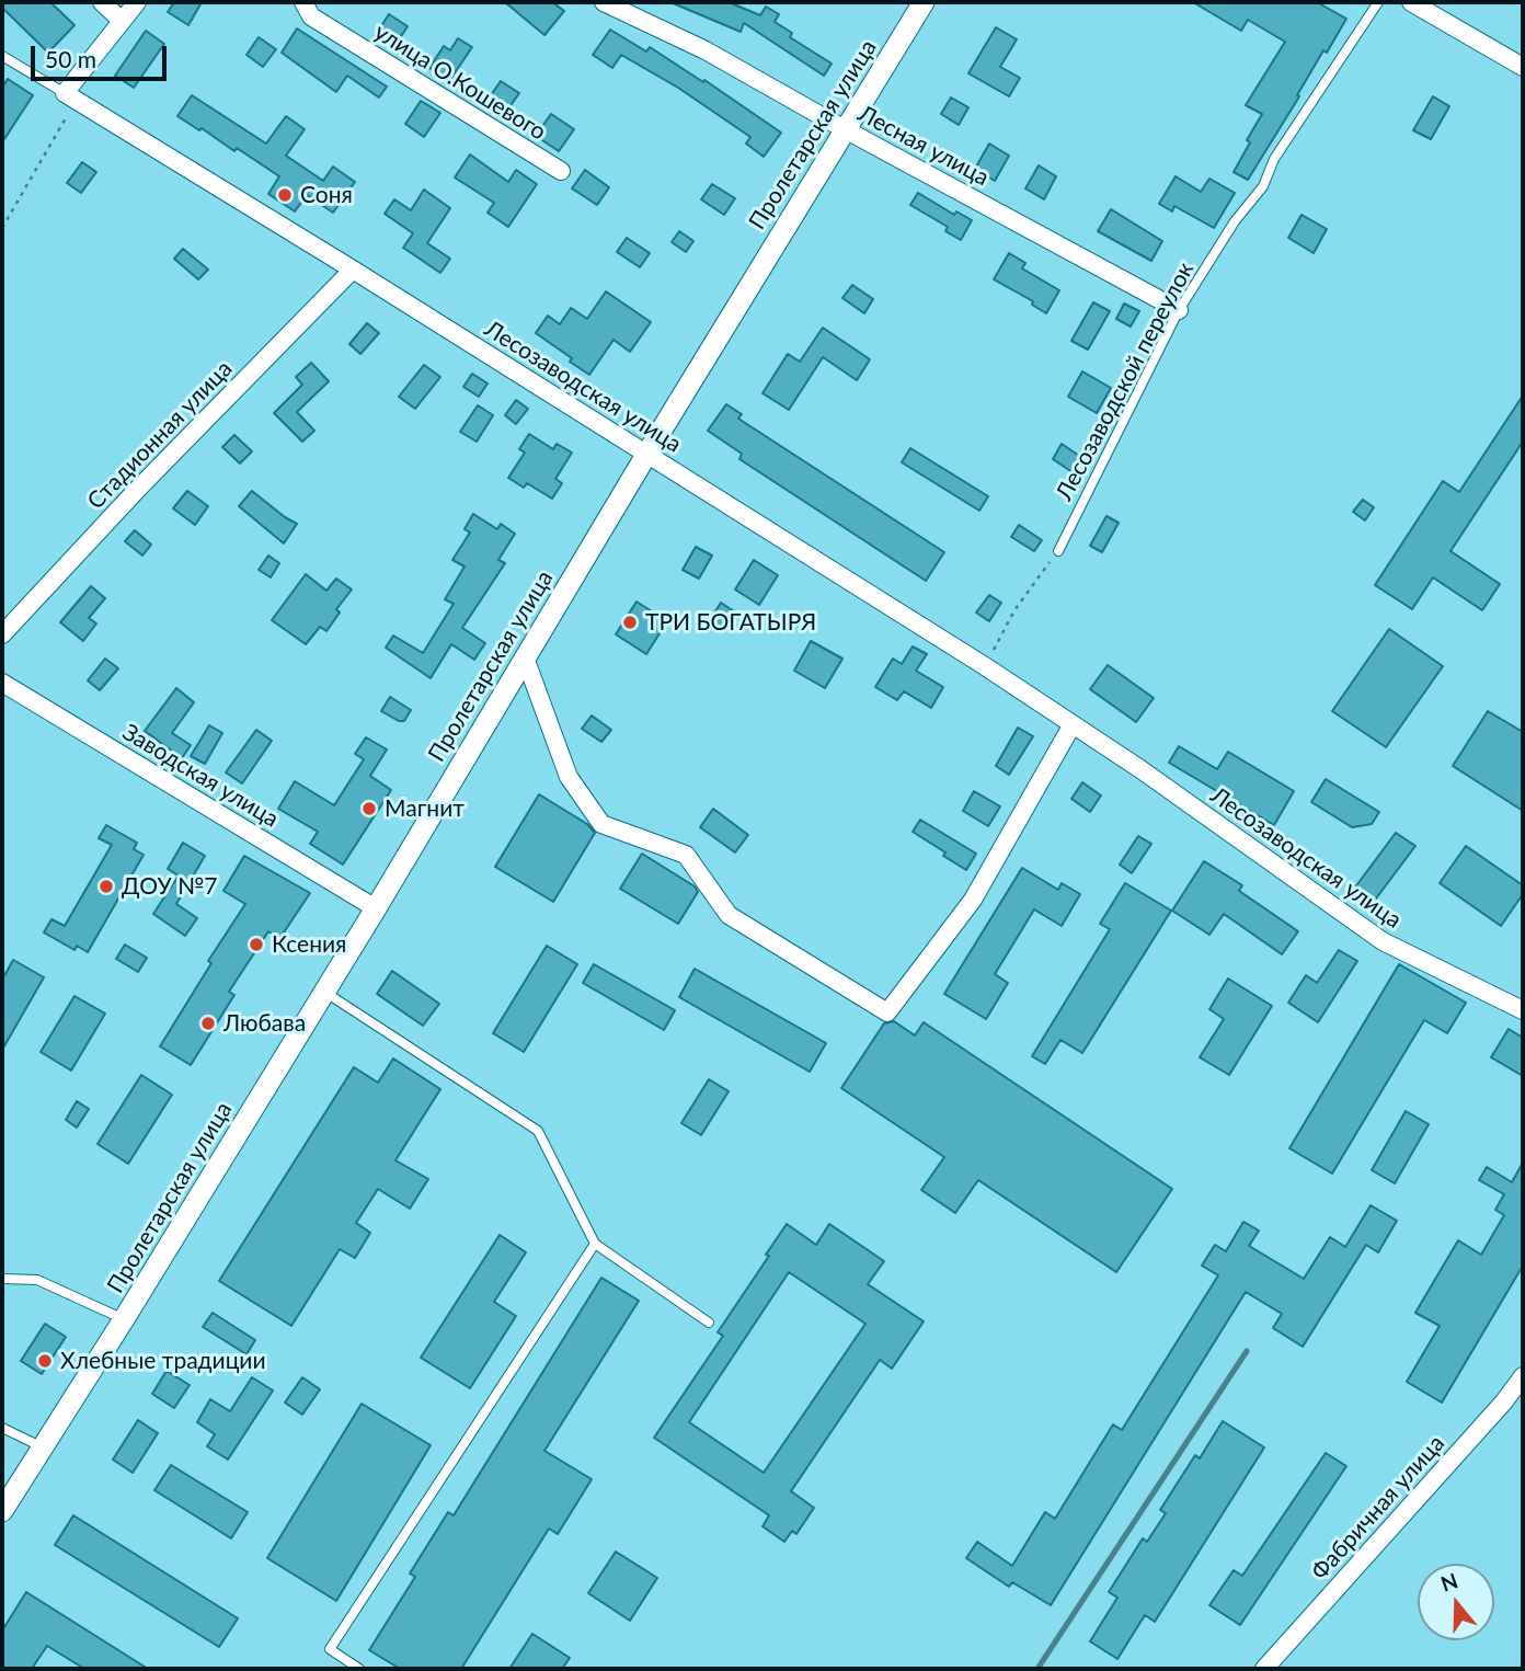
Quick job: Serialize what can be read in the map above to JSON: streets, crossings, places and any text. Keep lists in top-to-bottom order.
{
  "streets": {
    "street": [
      "улица О.Кошевого",
      "Пролетарская улица",
      "Лесная улица",
      "Лесозаводская улица",
      "Стадионная улица",
      "Заводская улица",
      "Фабричная улица"
    ],
    "lane": ["Лесозаводской переулок"]
  },
  "crossings": [
    ["Пролетарская улица", "Лесная улица"],
    ["Пролетарская улица", "Лесозаводская улица"],
    ["Пролетарская улица", "Заводская улица"],
    ["Лесная улица", "Лесозаводской переулок"],
    ["Лесозаводская улица", "Стадионная улица"]
  ],
  "places": [
    "Соня",
    "ТРИ БОГАТЫРЯ",
    "Магнит",
    "ДОУ №7",
    "Ксения",
    "Любава",
    "Хлебные традиции"
  ],
  "scale_bar": "50 m",
  "north": "top"
}
